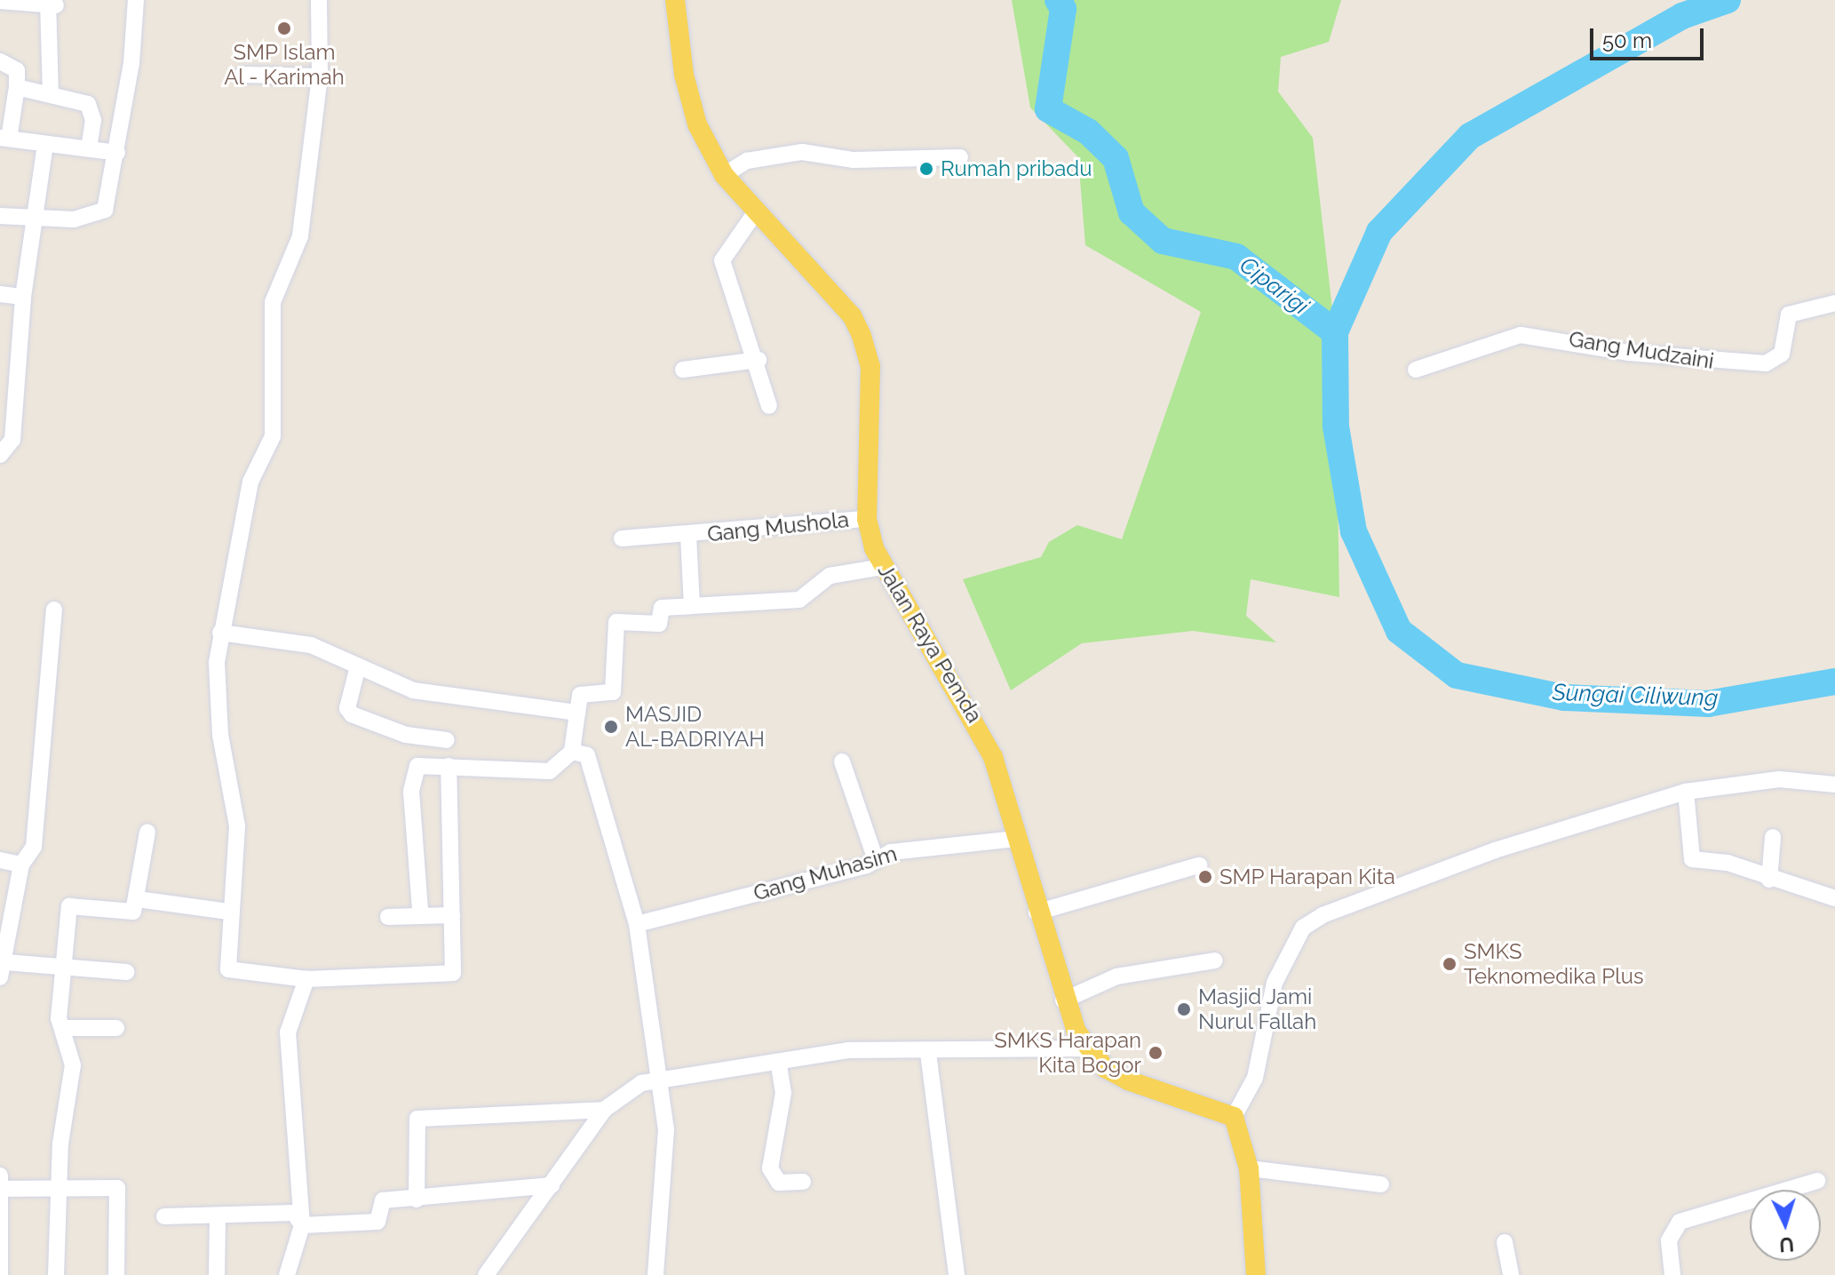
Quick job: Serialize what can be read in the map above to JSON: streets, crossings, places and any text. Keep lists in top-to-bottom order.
{
  "streets": {
    "main road": ["Jalan Raya Pemda"],
    "street": ["Gang Mudzaini", "Gang Mushola", "Gang Muhasim"]
  },
  "crossings": [
    ["Gang Mushola", "Jalan Raya Pemda"],
    ["Jalan Raya Pemda", "Gang Muhasim"]
  ],
  "water": ["Ciparigi", "Sungai Ciliwung"],
  "places": [
    "SMP Islam Al - Karimah",
    "Rumah pribadu",
    "MASJID AL-BADRIYAH",
    "SMP Harapan Kita",
    "SMKS Teknomedika Plus",
    "Masjid Jami Nurul Fallah",
    "SMKS Harapan Kita Bogor"
  ],
  "scale_bar": "50 m",
  "north": "bottom"
}
